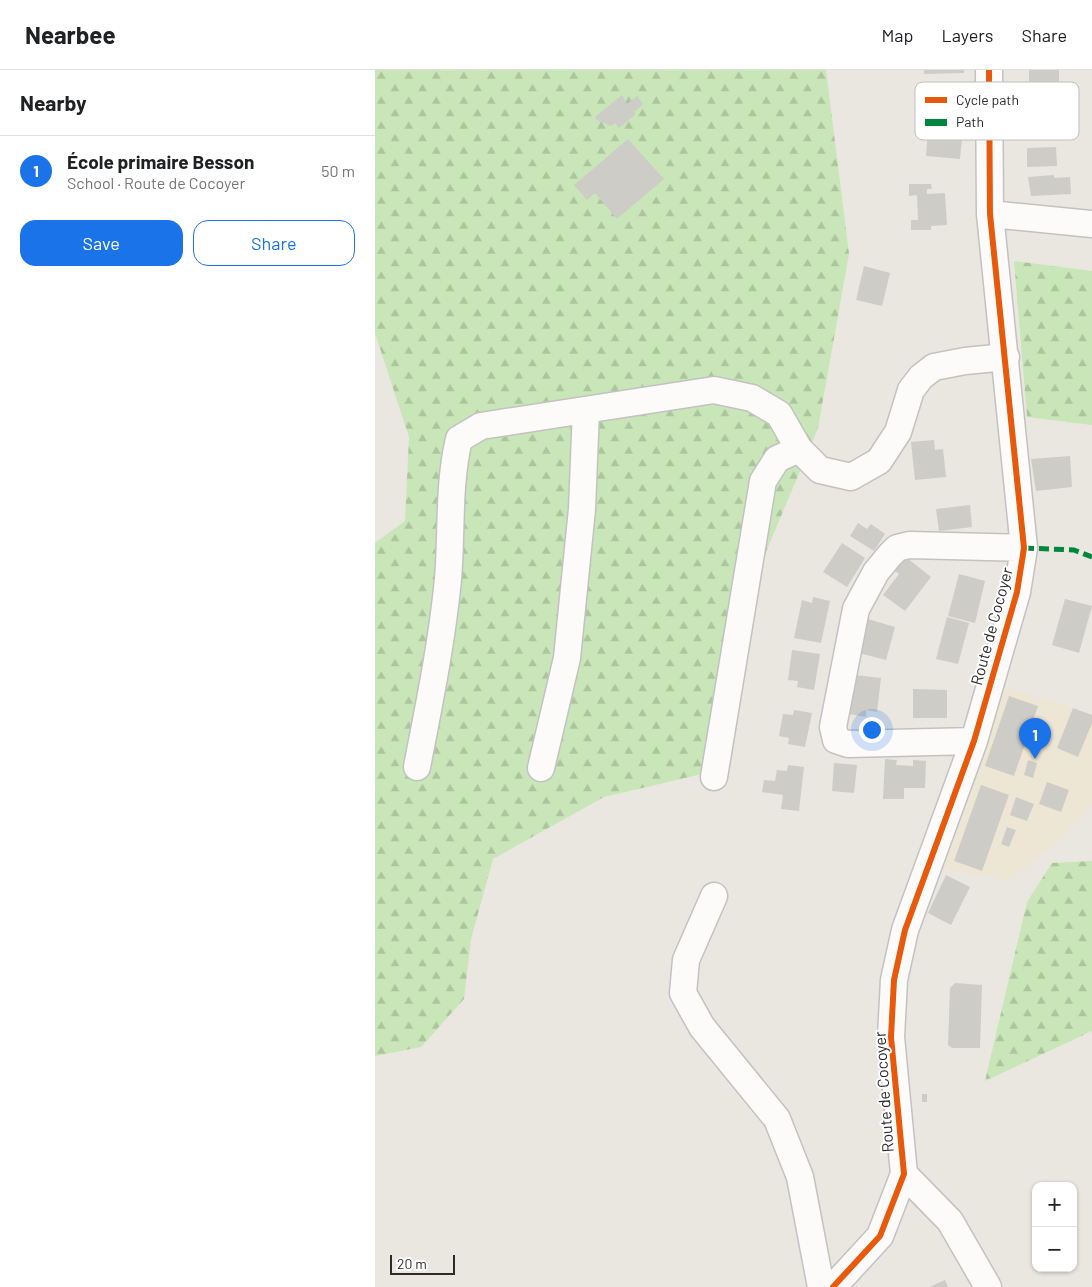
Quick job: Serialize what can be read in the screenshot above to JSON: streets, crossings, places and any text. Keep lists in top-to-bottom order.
{
  "streets": {
    "street": ["Route de Cocoyer"]
  },
  "legend": ["Cycle path", "Path"],
  "scale_bar": "20 m",
  "page": {
    "header": "Nearbee",
    "nav": ["Map", "Layers", "Share"],
    "heading": "Nearby",
    "list": [
      {
        "mark": "1",
        "name": "École primaire Besson",
        "note": "School · Route de Cocoyer",
        "value": "50 m"
      }
    ],
    "buttons": ["Save", "Share"],
    "pins": "1",
    "map_buttons": ["+", "−"],
    "scale": "20 m"
  }
}
